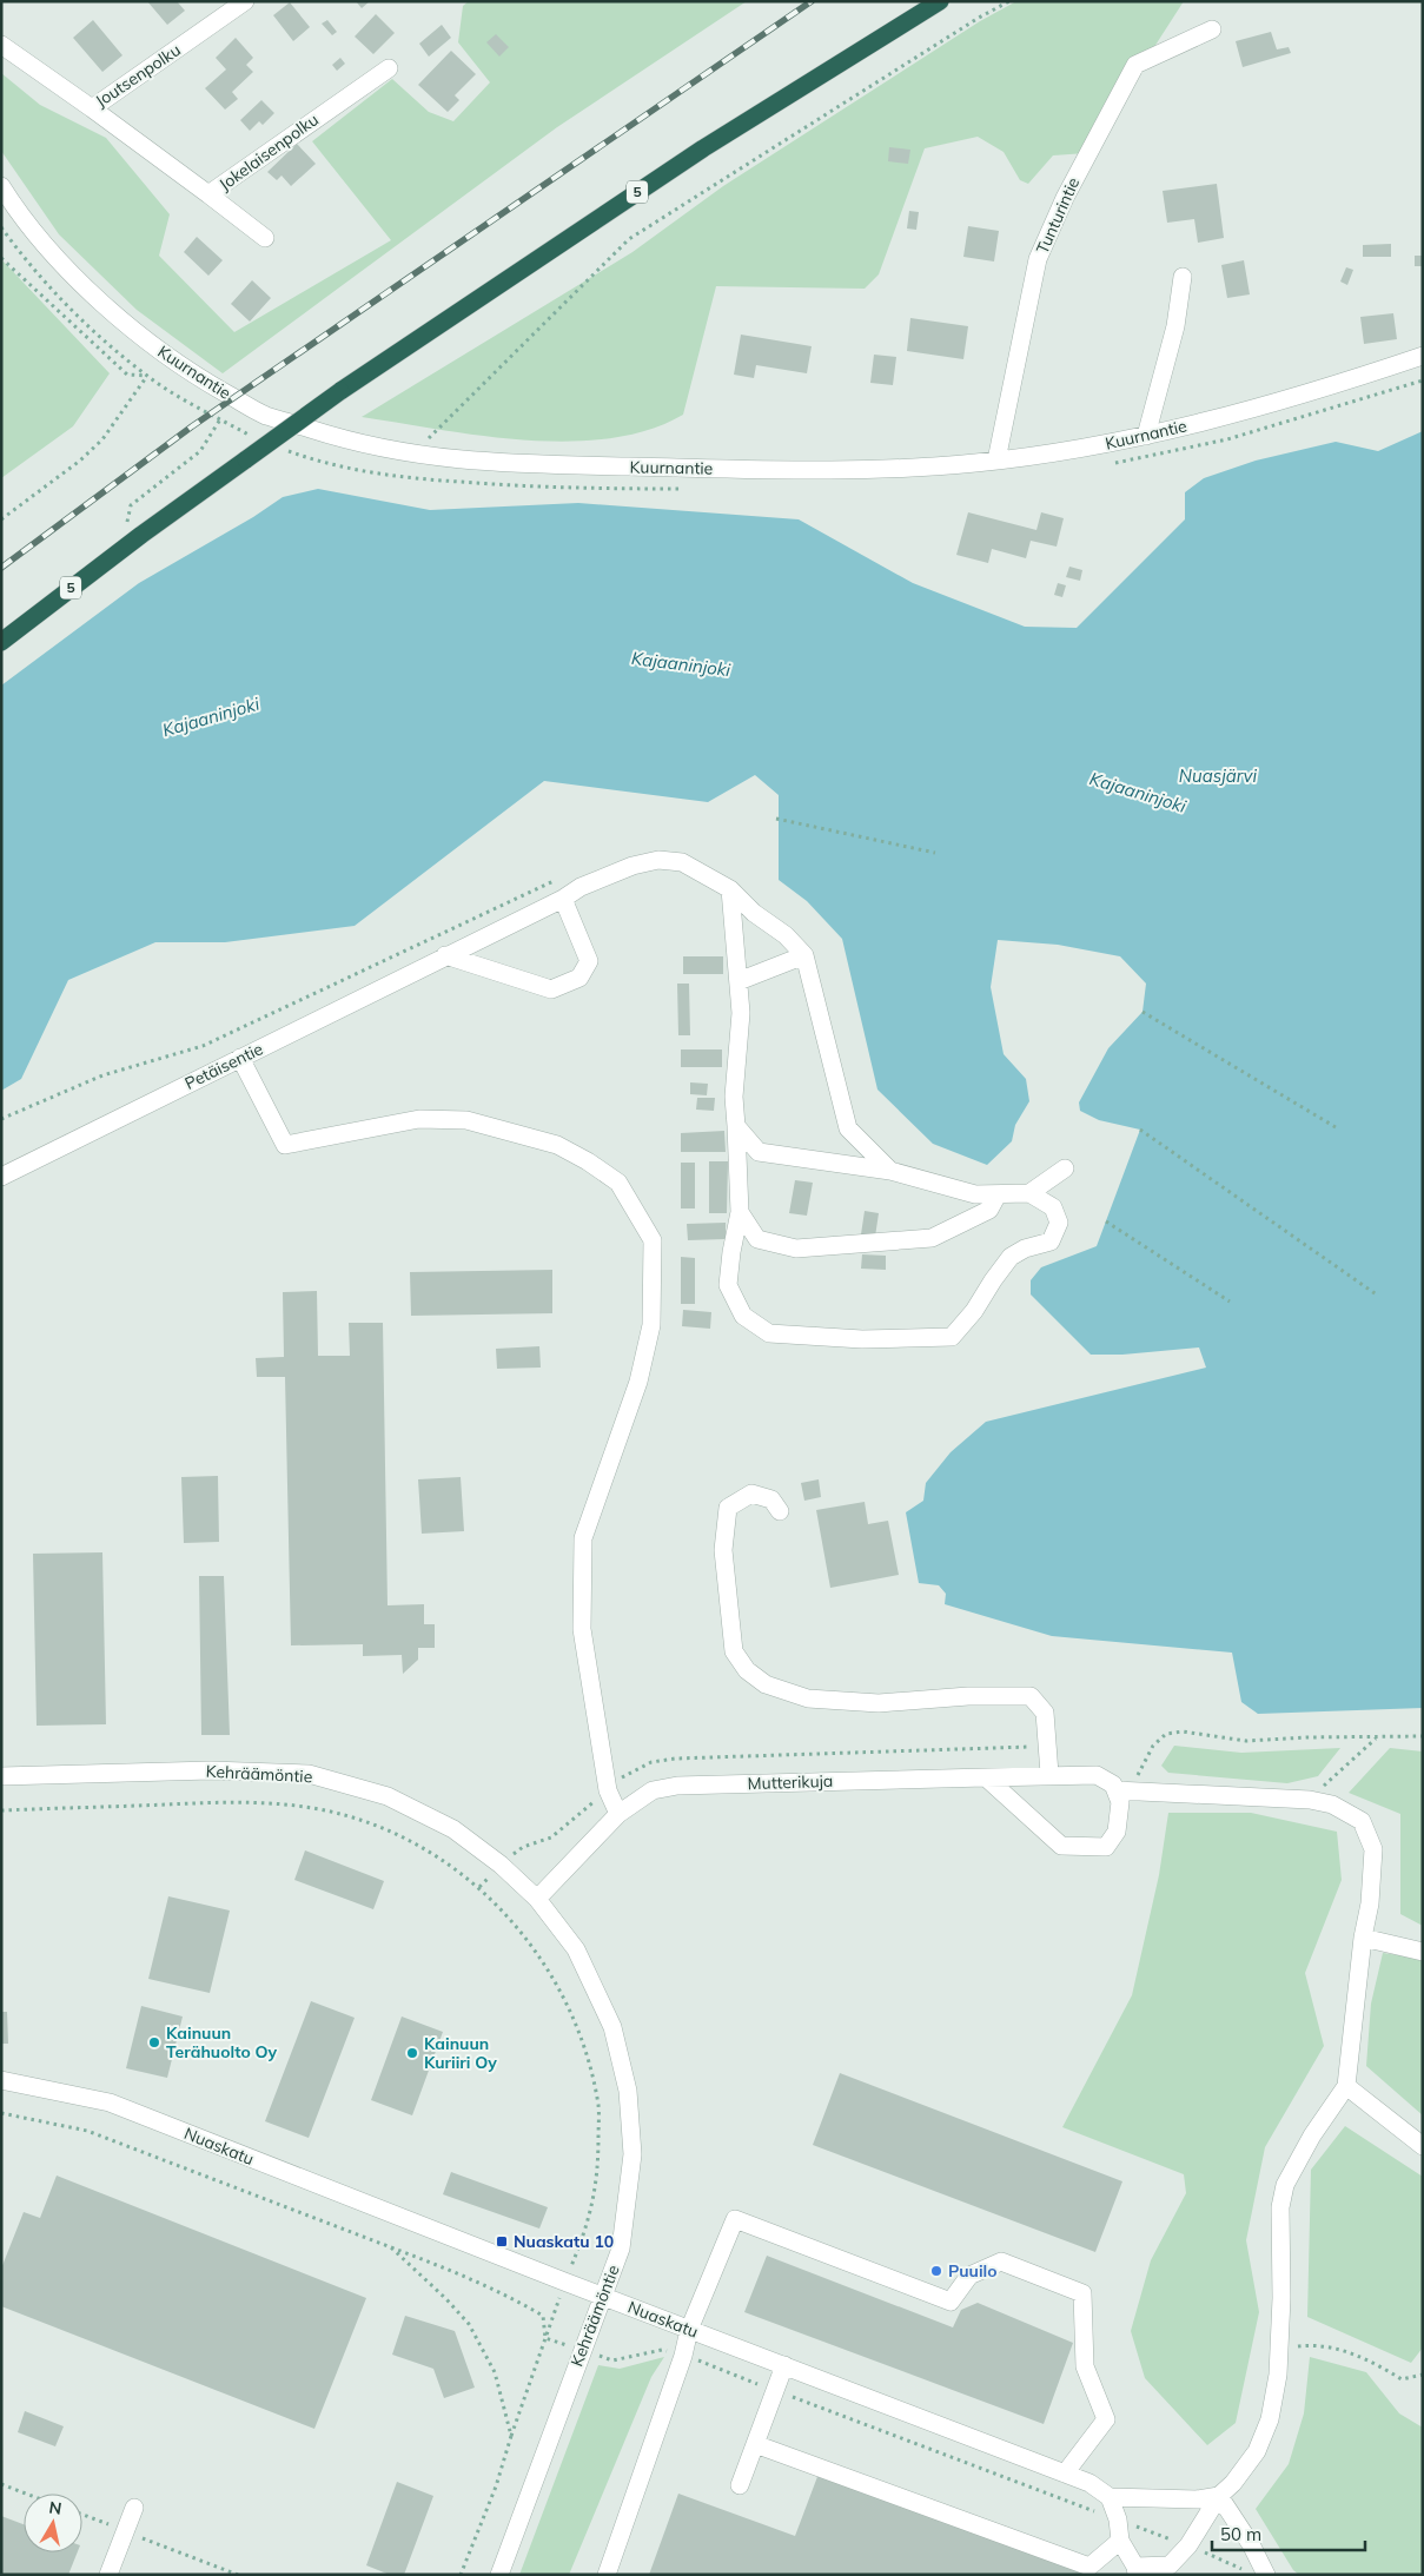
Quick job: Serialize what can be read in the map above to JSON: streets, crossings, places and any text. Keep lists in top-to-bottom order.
{
  "streets": {
    "highway": ["5"],
    "street": [
      "Joutsenpolku",
      "Jokelaisenpolku",
      "Tunturintie",
      "Kuurnantie",
      "Petäisentie",
      "Kehräämöntie",
      "Mutterikuja",
      "Nuaskatu"
    ]
  },
  "crossings": [
    ["Joutsenpolku", "Jokelaisenpolku"],
    ["Tunturintie", "Kuurnantie"],
    ["Kehräämöntie", "Mutterikuja"],
    ["Kehräämöntie", "Nuaskatu"]
  ],
  "water": ["Kajaaninjoki", "Nuasjärvi"],
  "places": {
    "other": ["Kainuun Terähuolto Oy", "Kainuun Kuriiri Oy", "Puuilo"],
    "transit": ["Nuaskatu 10"]
  },
  "scale_bar": "50 m",
  "north": "top"
}
